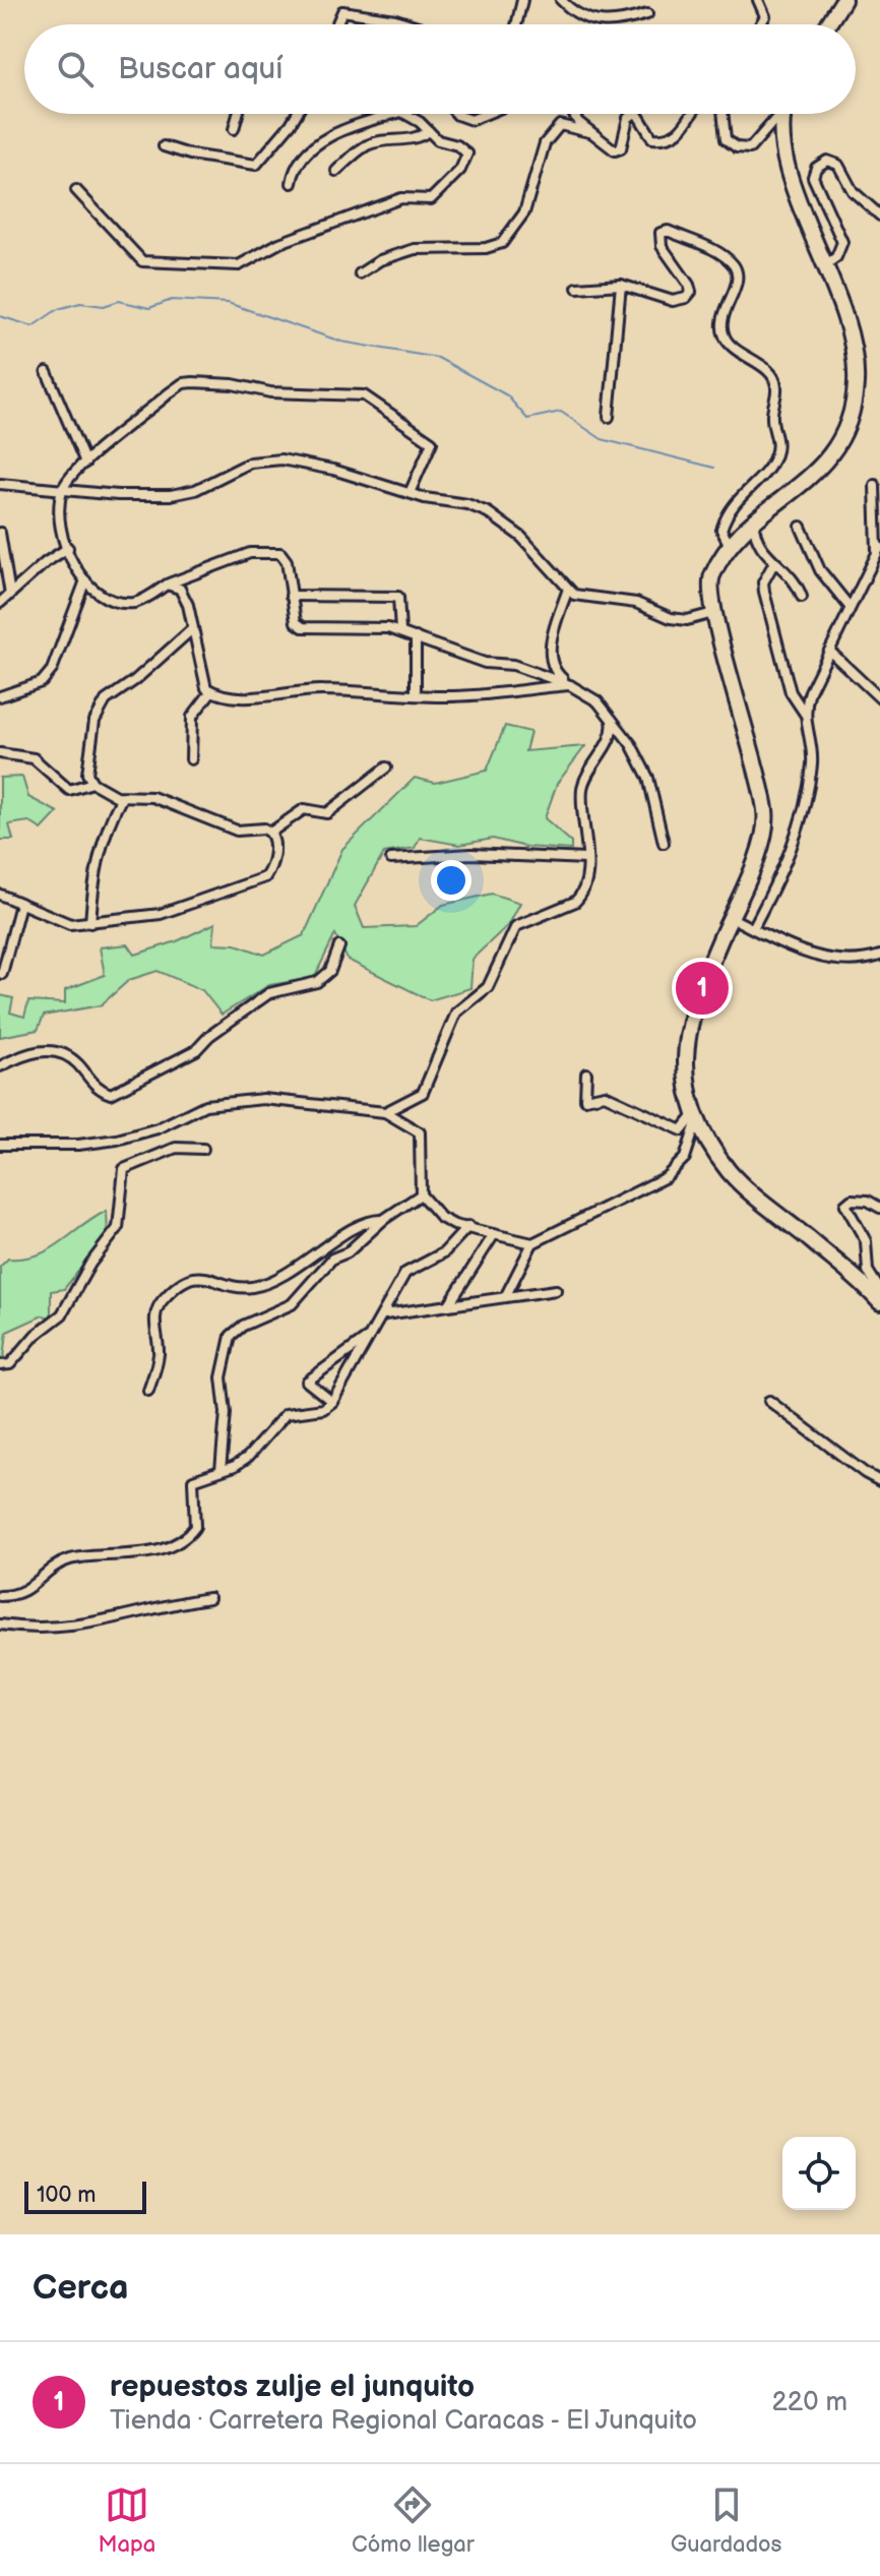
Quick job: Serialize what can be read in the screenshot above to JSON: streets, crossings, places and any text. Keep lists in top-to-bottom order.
{
  "scale_bar": "100 m",
  "page": {
    "search": "Buscar aquí",
    "pins": "1",
    "scale": "100 m",
    "heading": "Cerca",
    "list": [
      {
        "mark": "1",
        "name": "repuestos zulje el junquito",
        "note": "Tienda · Carretera Regional Caracas - El Junquito",
        "value": "220 m"
      }
    ],
    "nav": ["Mapa", "Cómo llegar", "Guardados"]
  }
}
